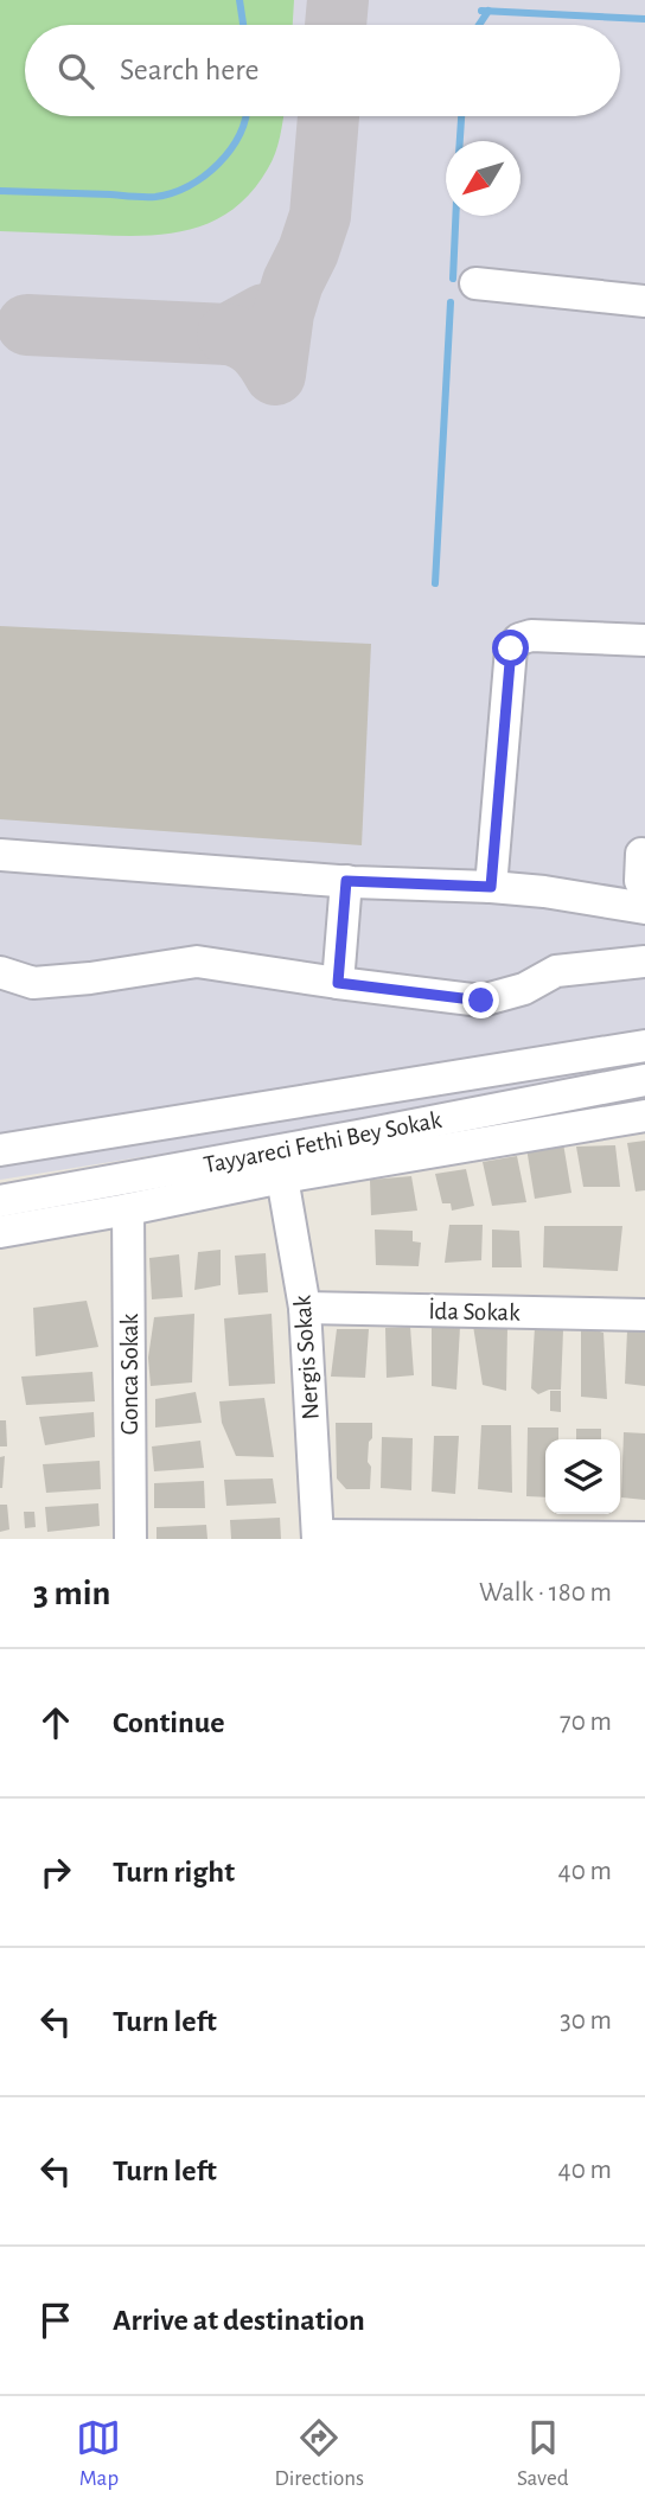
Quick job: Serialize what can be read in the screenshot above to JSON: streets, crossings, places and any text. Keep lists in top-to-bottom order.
{
  "streets": {
    "street": [
      "Tayyareci Fethi Bey Sokak",
      "İda Sokak",
      "Nergis Sokak",
      "Gonca Sokak"
    ]
  },
  "crossings": [
    ["Tayyareci Fethi Bey Sokak", "Nergis Sokak"],
    ["Tayyareci Fethi Bey Sokak", "Gonca Sokak"],
    ["İda Sokak", "Nergis Sokak"]
  ],
  "north": "bottom left",
  "page": {
    "search": "Search here",
    "heading": ["3 min", "Walk · 180 m"],
    "list": [
      ["Continue", "70 m"],
      ["Turn right", "40 m"],
      ["Turn left", "30 m"],
      ["Turn left", "40 m"],
      "Arrive at destination"
    ],
    "nav": ["Map", "Directions", "Saved"]
  }
}
